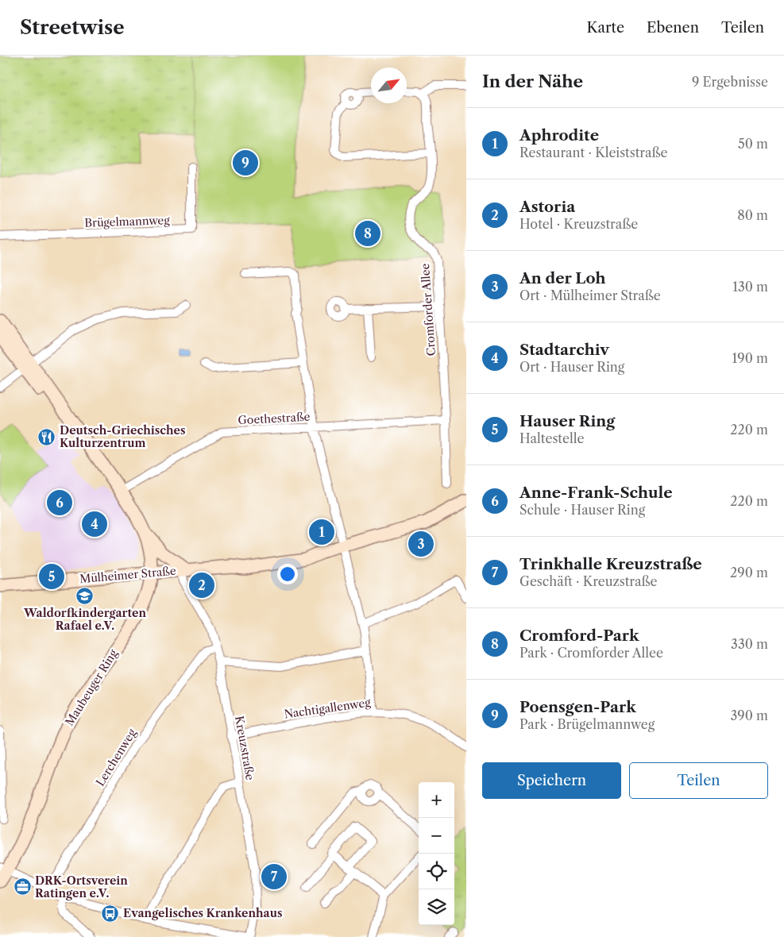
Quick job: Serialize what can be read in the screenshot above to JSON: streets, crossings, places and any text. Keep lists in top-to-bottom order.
{
  "streets": {
    "main road": ["Mülheimer Straße", "Maubeuger Ring"],
    "street": [
      "Brügelmannweg",
      "Cromforder Allee",
      "Goethestraße",
      "Nachtigallenweg",
      "Kreuzstraße",
      "Lerchenweg"
    ]
  },
  "crossings": [
    ["Cromforder Allee", "Goethestraße"],
    ["Mülheimer Straße", "Maubeuger Ring"],
    ["Mülheimer Straße", "Kreuzstraße"],
    ["Nachtigallenweg", "Kreuzstraße"],
    ["Kreuzstraße", "Lerchenweg"]
  ],
  "places": {
    "restaurant": ["Deutsch-Griechisches Kulturzentrum"],
    "school or university": ["Waldorfkindergarten Rafael e.V."],
    "office": ["DRK-Ortsverein Ratingen e.V."],
    "bus stop": ["Evangelisches Krankenhaus"]
  },
  "north": "top right",
  "page": {
    "header": "Streetwise",
    "nav": ["Karte", "Ebenen", "Teilen"],
    "heading": ["In der Nähe", "9 Ergebnisse"],
    "list": [
      {
        "mark": "1",
        "name": "Aphrodite",
        "note": "Restaurant · Kleiststraße",
        "value": "50 m"
      },
      {
        "mark": "2",
        "name": "Astoria",
        "note": "Hotel · Kreuzstraße",
        "value": "80 m"
      },
      {
        "mark": "3",
        "name": "An der Loh",
        "note": "Ort · Mülheimer Straße",
        "value": "130 m"
      },
      {
        "mark": "4",
        "name": "Stadtarchiv",
        "note": "Ort · Hauser Ring",
        "value": "190 m"
      },
      {
        "mark": "5",
        "name": "Hauser Ring",
        "note": "Haltestelle",
        "value": "220 m"
      },
      {
        "mark": "6",
        "name": "Anne-Frank-Schule",
        "note": "Schule · Hauser Ring",
        "value": "220 m"
      },
      {
        "mark": "7",
        "name": "Trinkhalle Kreuzstraße",
        "note": "Geschäft · Kreuzstraße",
        "value": "290 m"
      },
      {
        "mark": "8",
        "name": "Cromford-Park",
        "note": "Park · Cromforder Allee",
        "value": "330 m"
      },
      {
        "mark": "9",
        "name": "Poensgen-Park",
        "note": "Park · Brügelmannweg",
        "value": "390 m"
      }
    ],
    "pins": [
      "9",
      "8",
      "6",
      "4",
      "1",
      "3",
      "5",
      "2",
      "7"
    ],
    "buttons": ["Speichern", "Teilen"],
    "map_buttons": ["+", "−"]
  }
}
